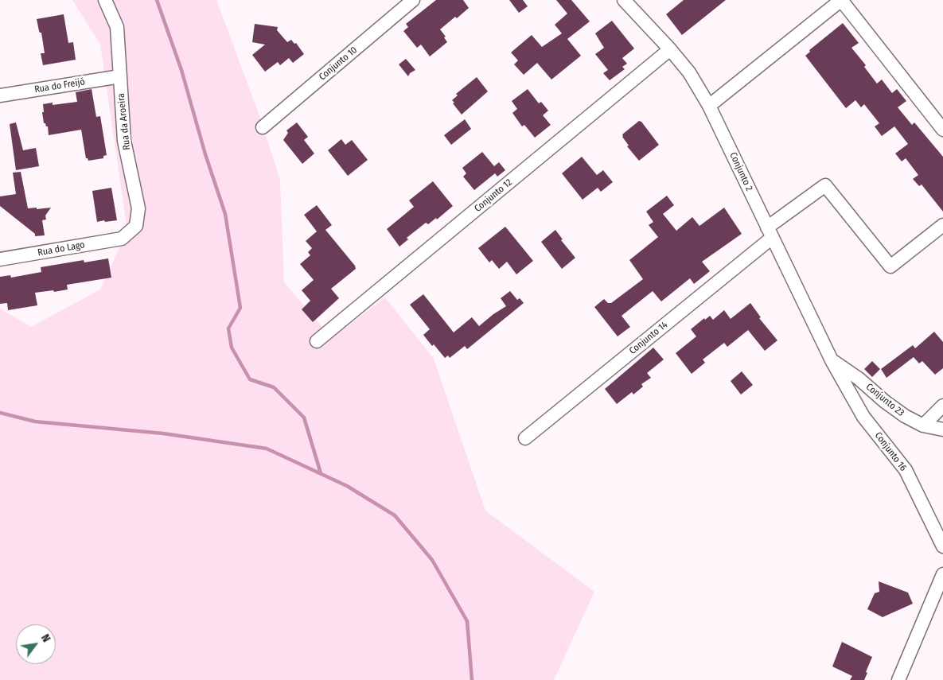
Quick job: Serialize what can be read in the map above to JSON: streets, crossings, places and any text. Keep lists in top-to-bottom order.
{
  "streets": {
    "street": [
      "Conjunto 10",
      "Rua do Freijó",
      "Rua da Aroeira",
      "Conjunto 2",
      "Conjunto 12",
      "Rua do Lago",
      "Conjunto 14",
      "Conjunto 23",
      "Conjunto 16"
    ]
  },
  "crossings": [
    ["Rua do Freijó", "Rua da Aroeira"],
    ["Rua da Aroeira", "Rua do Lago"],
    ["Conjunto 2", "Conjunto 12"],
    ["Conjunto 2", "Conjunto 14"],
    ["Conjunto 2", "Conjunto 23"],
    ["Conjunto 2", "Conjunto 16"],
    ["Conjunto 23", "Conjunto 16"]
  ],
  "north": "top right"
}
